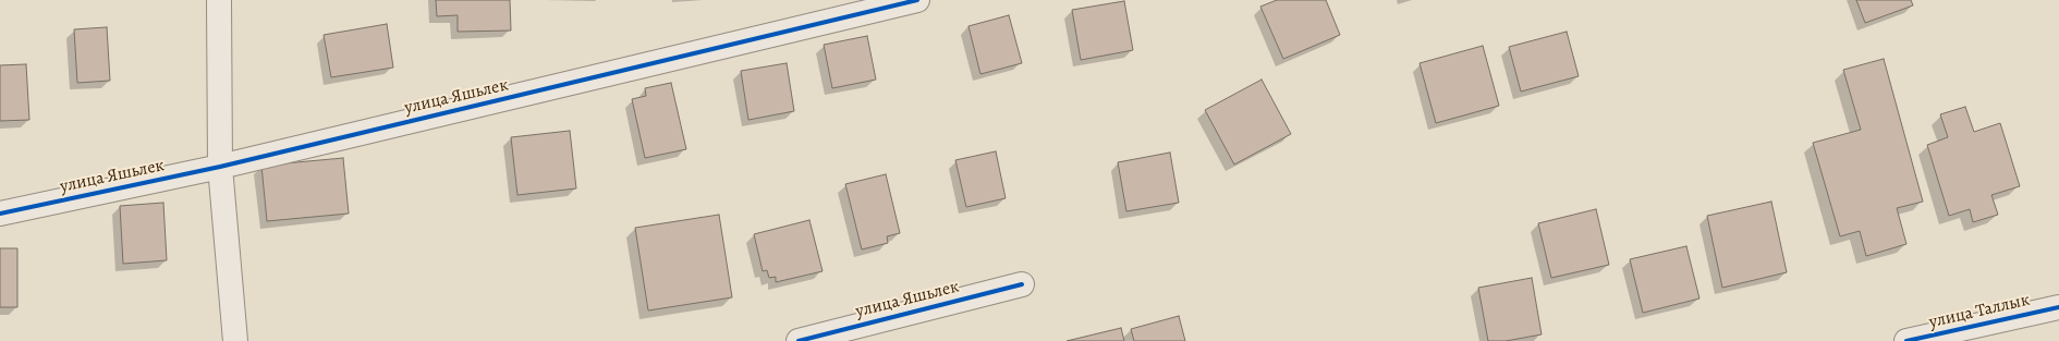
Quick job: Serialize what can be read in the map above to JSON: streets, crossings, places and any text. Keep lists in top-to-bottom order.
{
  "streets": {
    "street": ["улица Яшьлек", "улица Таллык"]
  }
}
